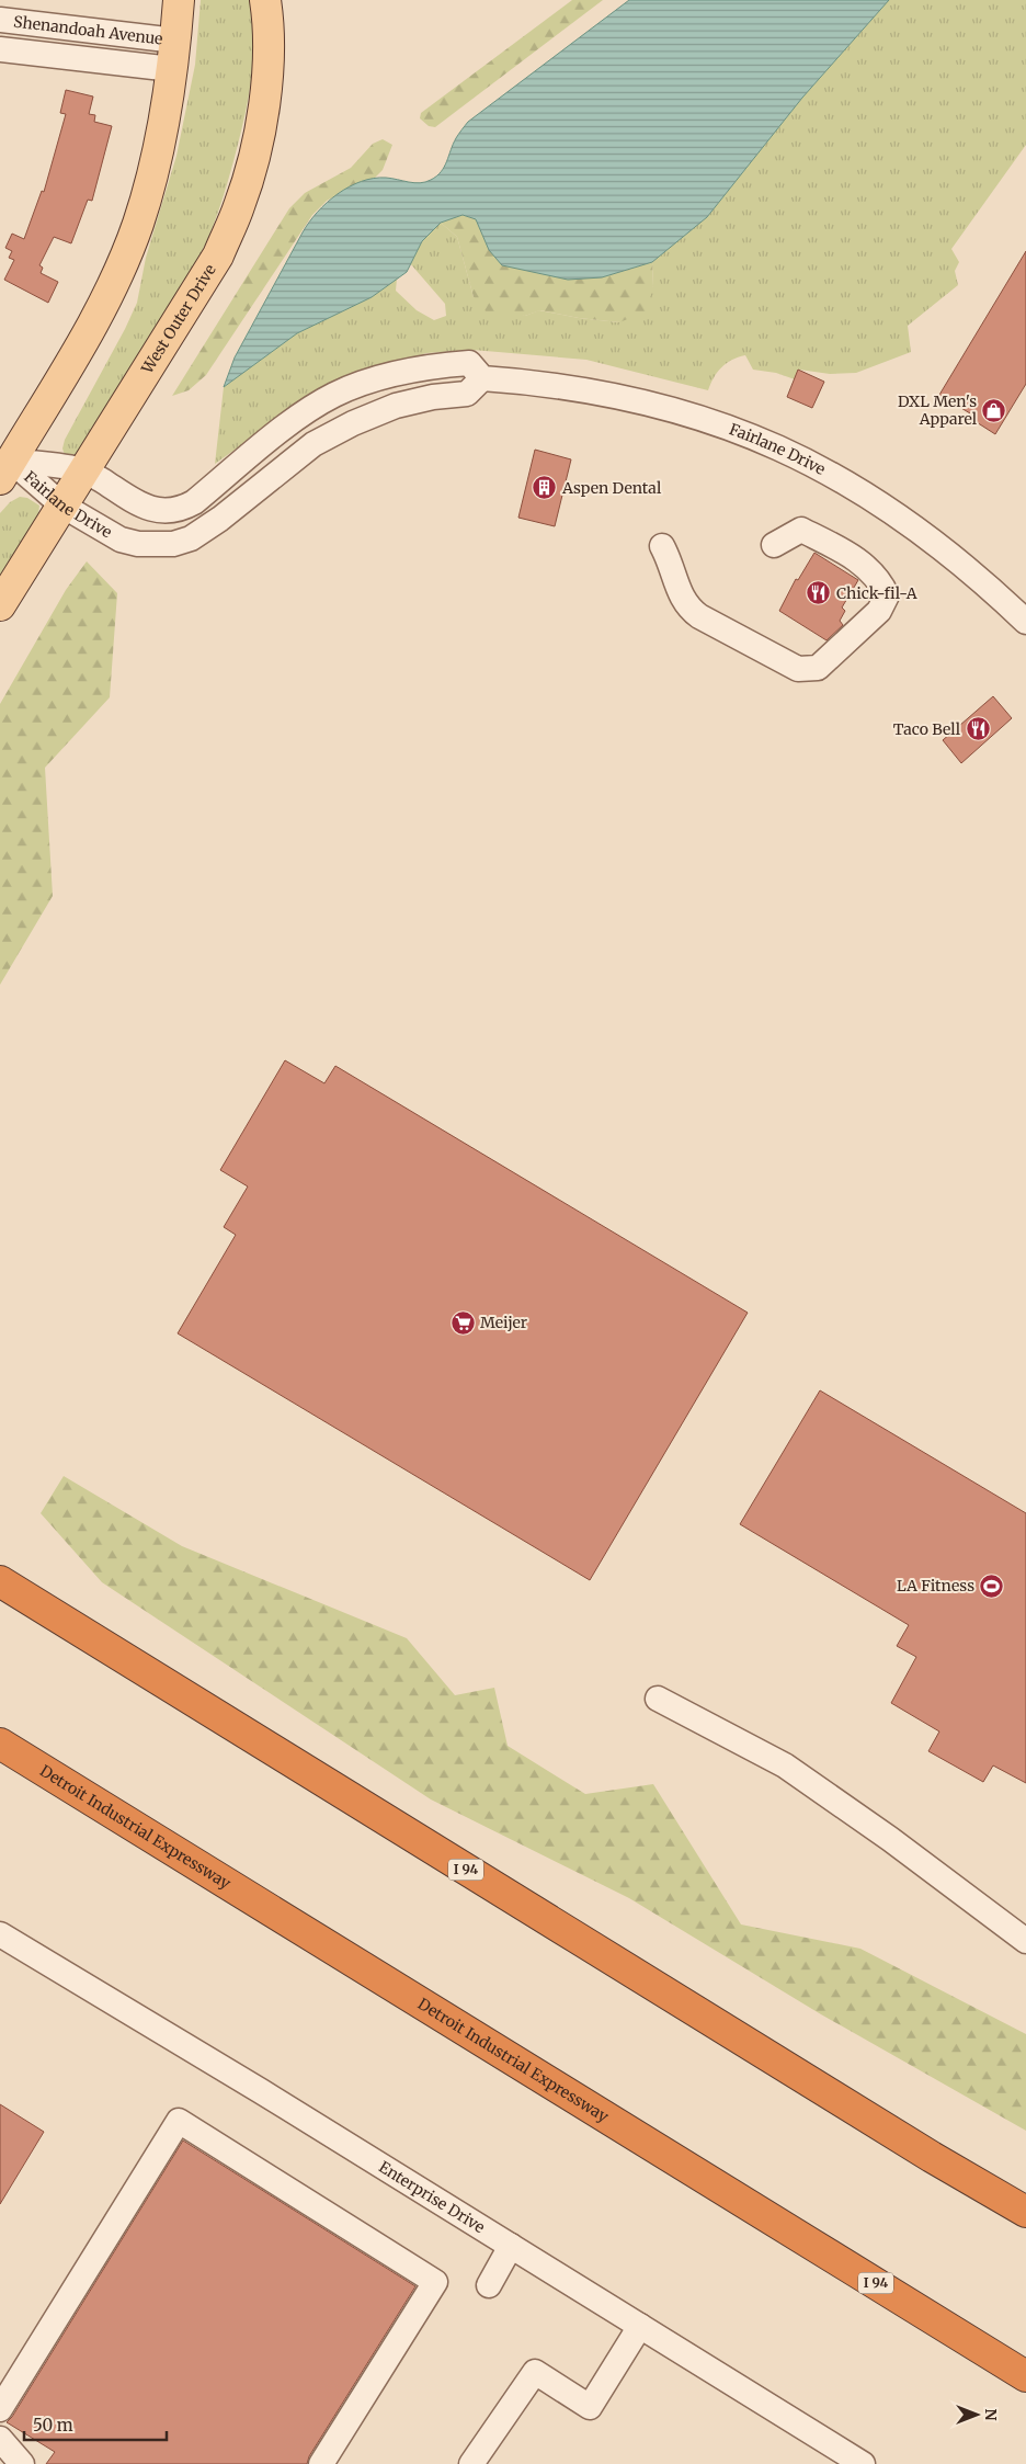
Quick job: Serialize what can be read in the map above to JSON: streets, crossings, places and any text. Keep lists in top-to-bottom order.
{
  "streets": {
    "highway": ["Detroit Industrial Expressway", "I 94"],
    "main road": ["West Outer Drive"],
    "street": ["Shenandoah Avenue", "Fairlane Drive", "Enterprise Drive"]
  },
  "crossings": [
    ["West Outer Drive", "Fairlane Drive"]
  ],
  "places": {
    "shop": ["DXL Men's Apparel"],
    "building": ["Aspen Dental"],
    "restaurant": ["Chick-fil-A", "Taco Bell"],
    "supermarket": ["Meijer"],
    "sports": ["LA Fitness"]
  },
  "scale_bar": "50 m",
  "north": "right"
}
